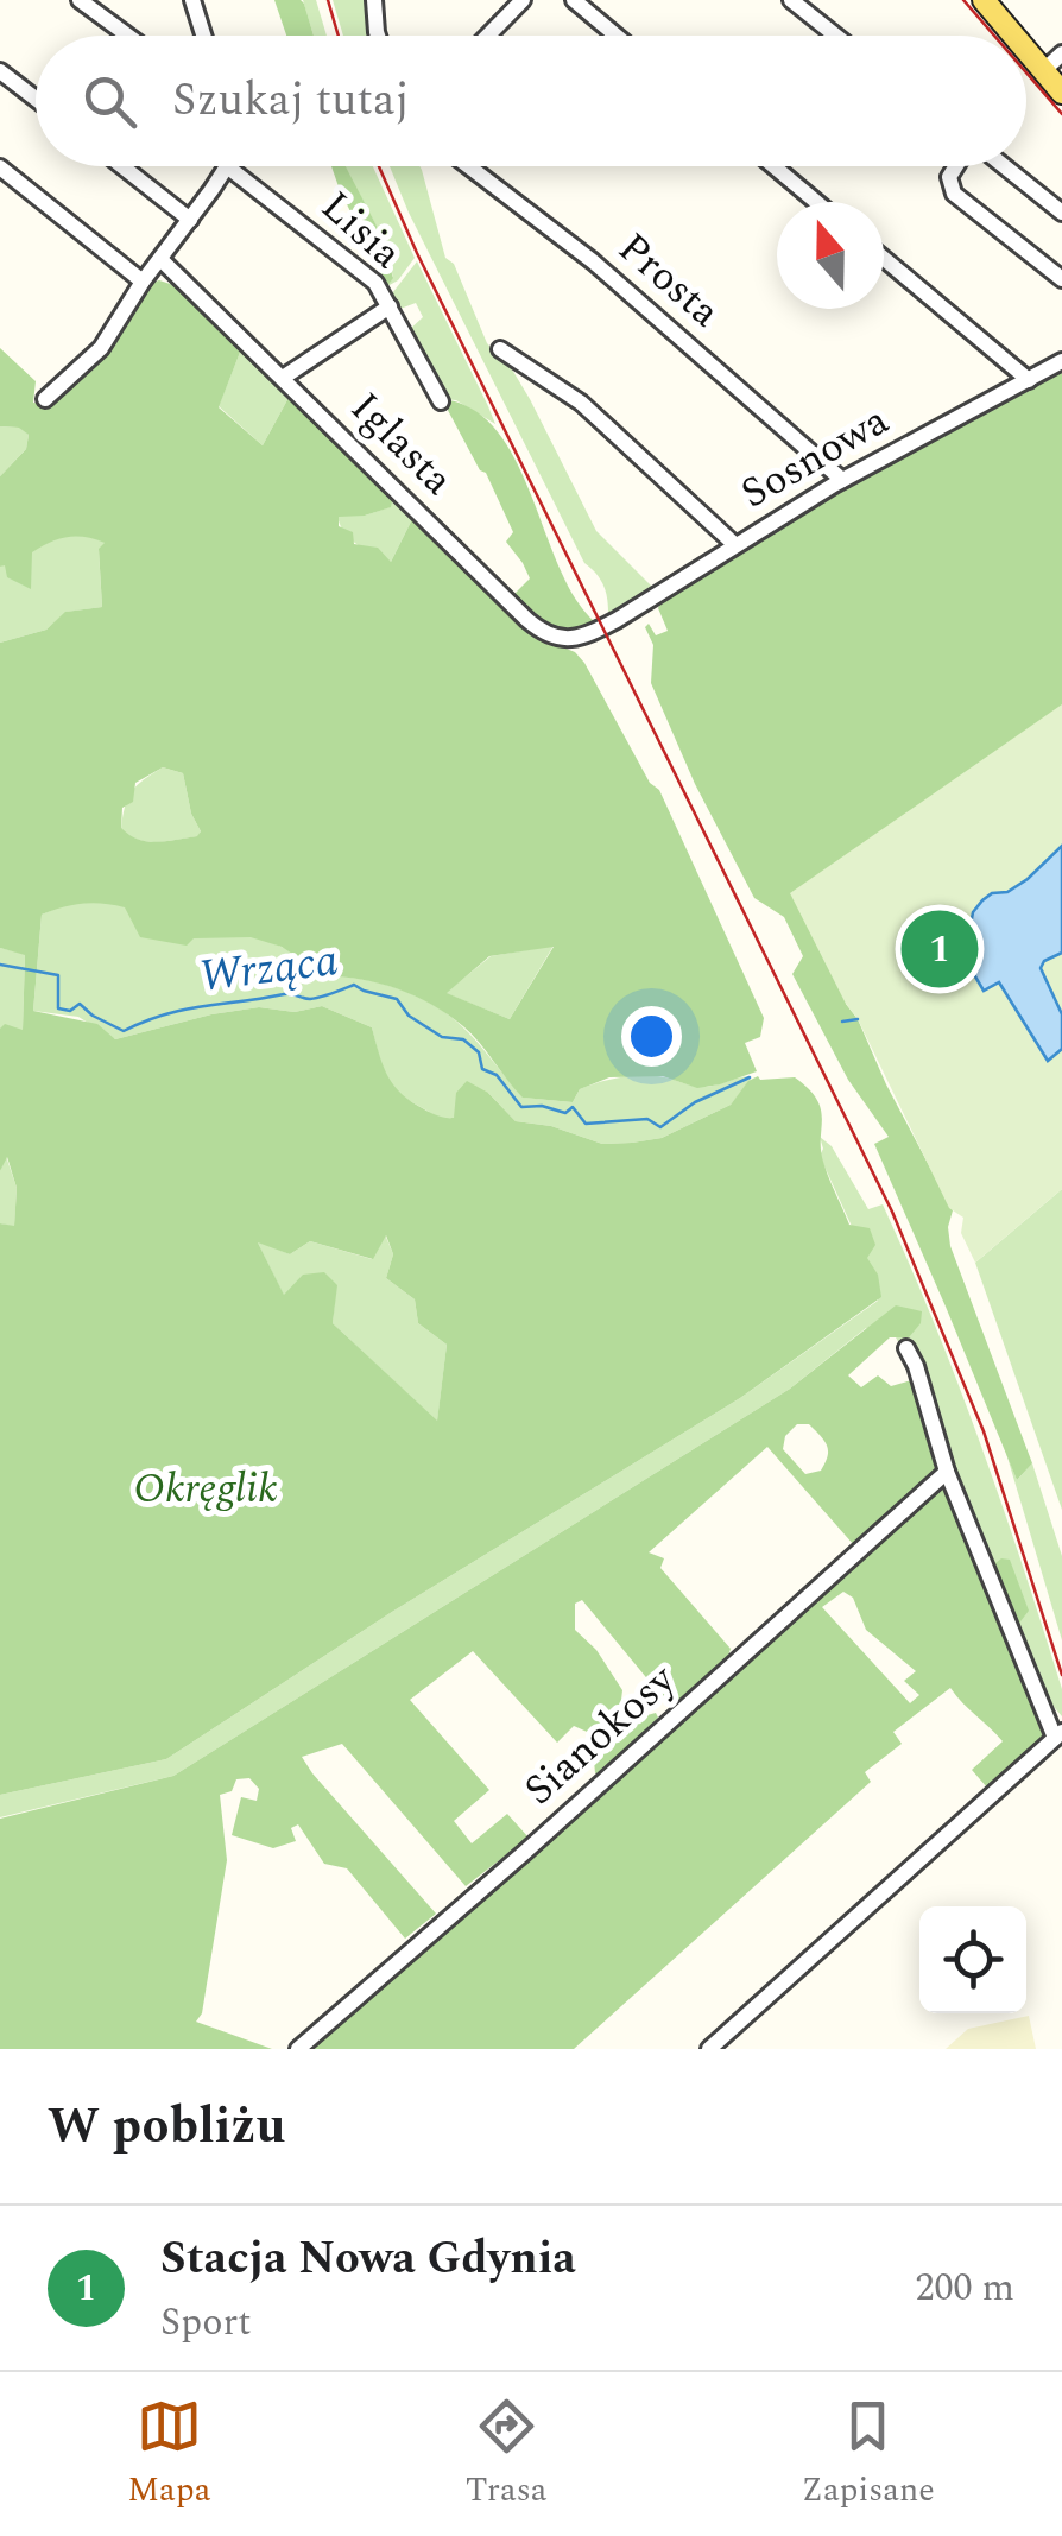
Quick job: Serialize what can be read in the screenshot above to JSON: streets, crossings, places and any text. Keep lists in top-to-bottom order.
{
  "streets": {
    "street": [
      "Lisia",
      "Prosta",
      "Iglasta",
      "Sosnowa",
      "Sianokosy"
    ]
  },
  "crossings": [
    ["Lisia", "Iglasta"],
    ["Prosta", "Sosnowa"],
    ["Iglasta", "Sosnowa"]
  ],
  "water": ["Wrząca"],
  "parks": ["Okręglik"],
  "north": "top",
  "page": {
    "search": "Szukaj tutaj",
    "pins": "1",
    "heading": "W pobliżu",
    "list": [
      {
        "mark": "1",
        "name": "Stacja Nowa Gdynia",
        "note": "Sport",
        "value": "200 m"
      }
    ],
    "nav": ["Mapa", "Trasa", "Zapisane"]
  }
}
